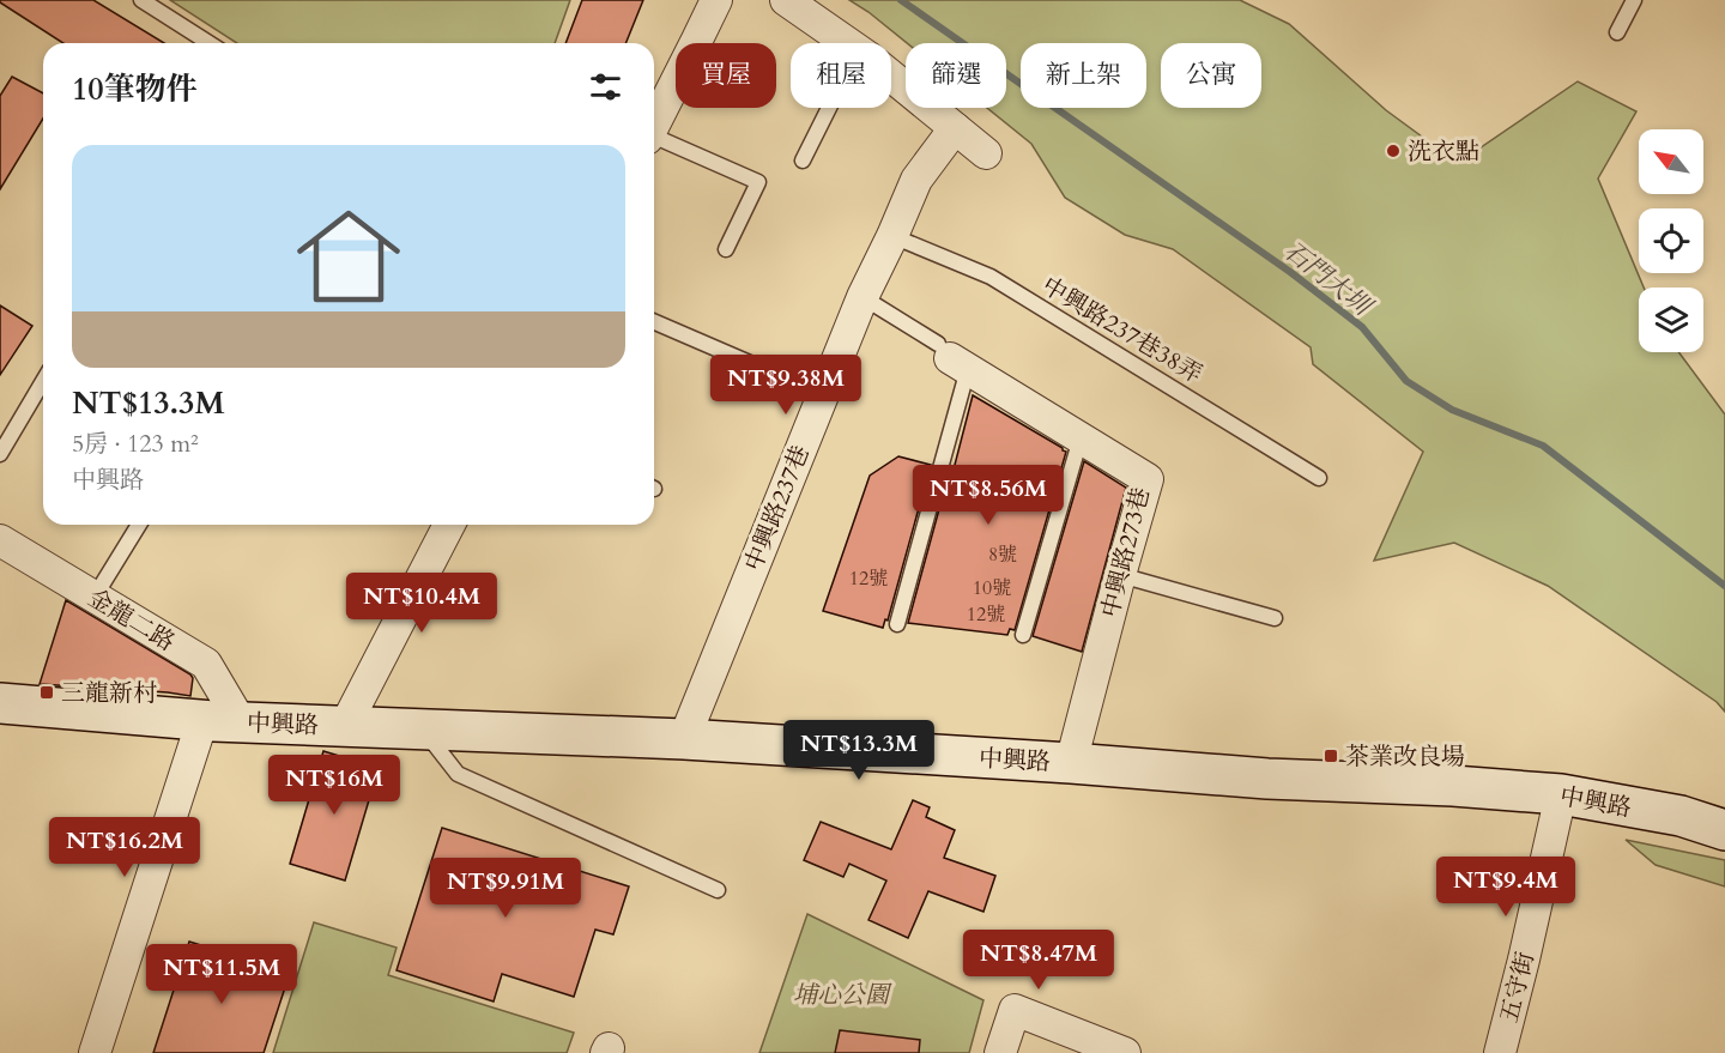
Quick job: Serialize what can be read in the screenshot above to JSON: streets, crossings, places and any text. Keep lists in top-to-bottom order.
{
  "streets": {
    "street": [
      "中興路237巷",
      "中興路273巷",
      "金龍二路",
      "中興路",
      "五守街"
    ],
    "lane": ["中興路237巷38弄"]
  },
  "crossings": [
    ["中興路237巷38弄", "中興路237巷"],
    ["中興路237巷", "中興路"],
    ["中興路273巷", "中興路"],
    ["金龍二路", "中興路"],
    ["中興路", "五守街"]
  ],
  "water": ["石門大圳"],
  "parks": ["埔心公園"],
  "places": {
    "other": ["洗衣點"],
    "transit": ["三龍新村", "茶業改良場"]
  },
  "house_numbers": [
    "8號",
    "12號",
    "10號",
    "12號"
  ],
  "north": "top left",
  "page": {
    "chip": [
      "買屋",
      "租屋",
      "篩選",
      "新上架",
      "公寓"
    ],
    "heading": "10筆物件",
    "list": [
      {
        "name": "NT$13.3M",
        "note": "5房 · 123 m² · 中興路"
      }
    ],
    "price": [
      "NT$9.38M",
      "NT$8.56M",
      "NT$10.4M",
      "NT$13.3M",
      "NT$16M",
      "NT$16.2M",
      "NT$9.4M",
      "NT$9.91M",
      "NT$8.47M",
      "NT$11.5M"
    ]
  }
}
